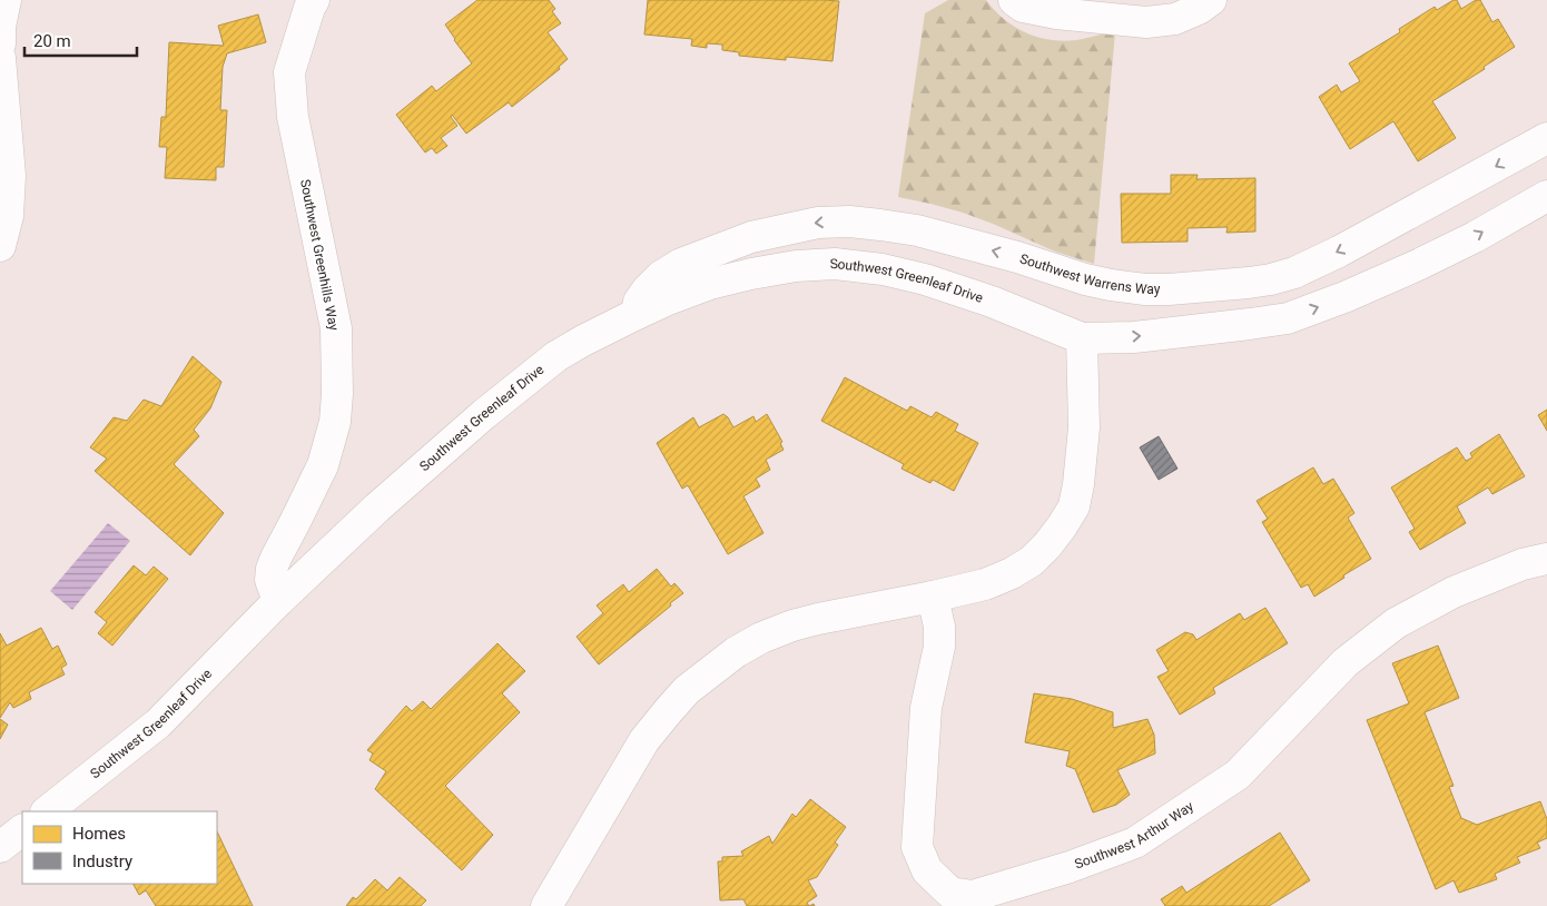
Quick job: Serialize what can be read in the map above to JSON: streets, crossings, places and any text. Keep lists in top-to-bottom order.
{
  "streets": {
    "street": [
      "Southwest Greenhills Way",
      "Southwest Warrens Way",
      "Southwest Greenleaf Drive",
      "Southwest Arthur Way"
    ]
  },
  "crossings": [
    ["Southwest Greenhills Way", "Southwest Greenleaf Drive"],
    ["Southwest Warrens Way", "Southwest Greenleaf Drive"]
  ],
  "legend": ["Homes", "Industry"],
  "scale_bar": "20 m"
}
